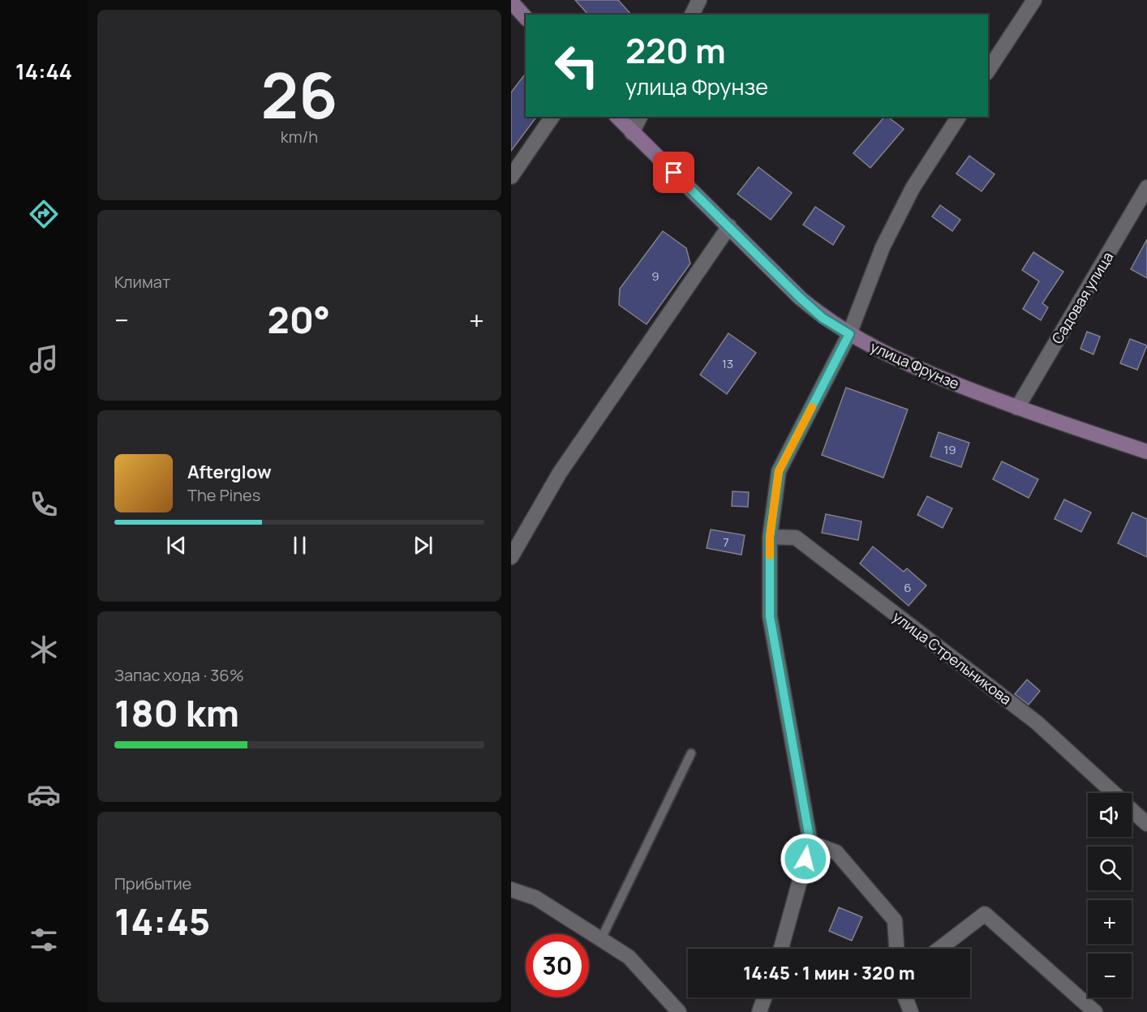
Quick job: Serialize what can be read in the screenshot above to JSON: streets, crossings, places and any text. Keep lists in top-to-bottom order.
{
  "streets": {
    "main road": ["улица Фрунзе"],
    "street": ["Садовая улица", "улица Стрельникова"]
  },
  "crossings": [
    ["Садовая улица", "улица Фрунзе"]
  ],
  "house_numbers": [
    "9",
    "13",
    "19",
    "7",
    "6"
  ],
  "page": {
    "tabs": "14:44",
    "tile": [
      ["26", "km/h"],
      "Климат",
      ["Запас хода · 36%", "180 km"],
      ["Прибытие", "14:45"]
    ],
    "turn": ["220 m", "улица Фрунзе"],
    "heat": ["−", "20°", "+"],
    "song": ["Afterglow", "The Pines"],
    "map_buttons": ["+", "−"],
    "limit": "30",
    "trip": "14:45 · 1 мин · 320 m"
  }
}
